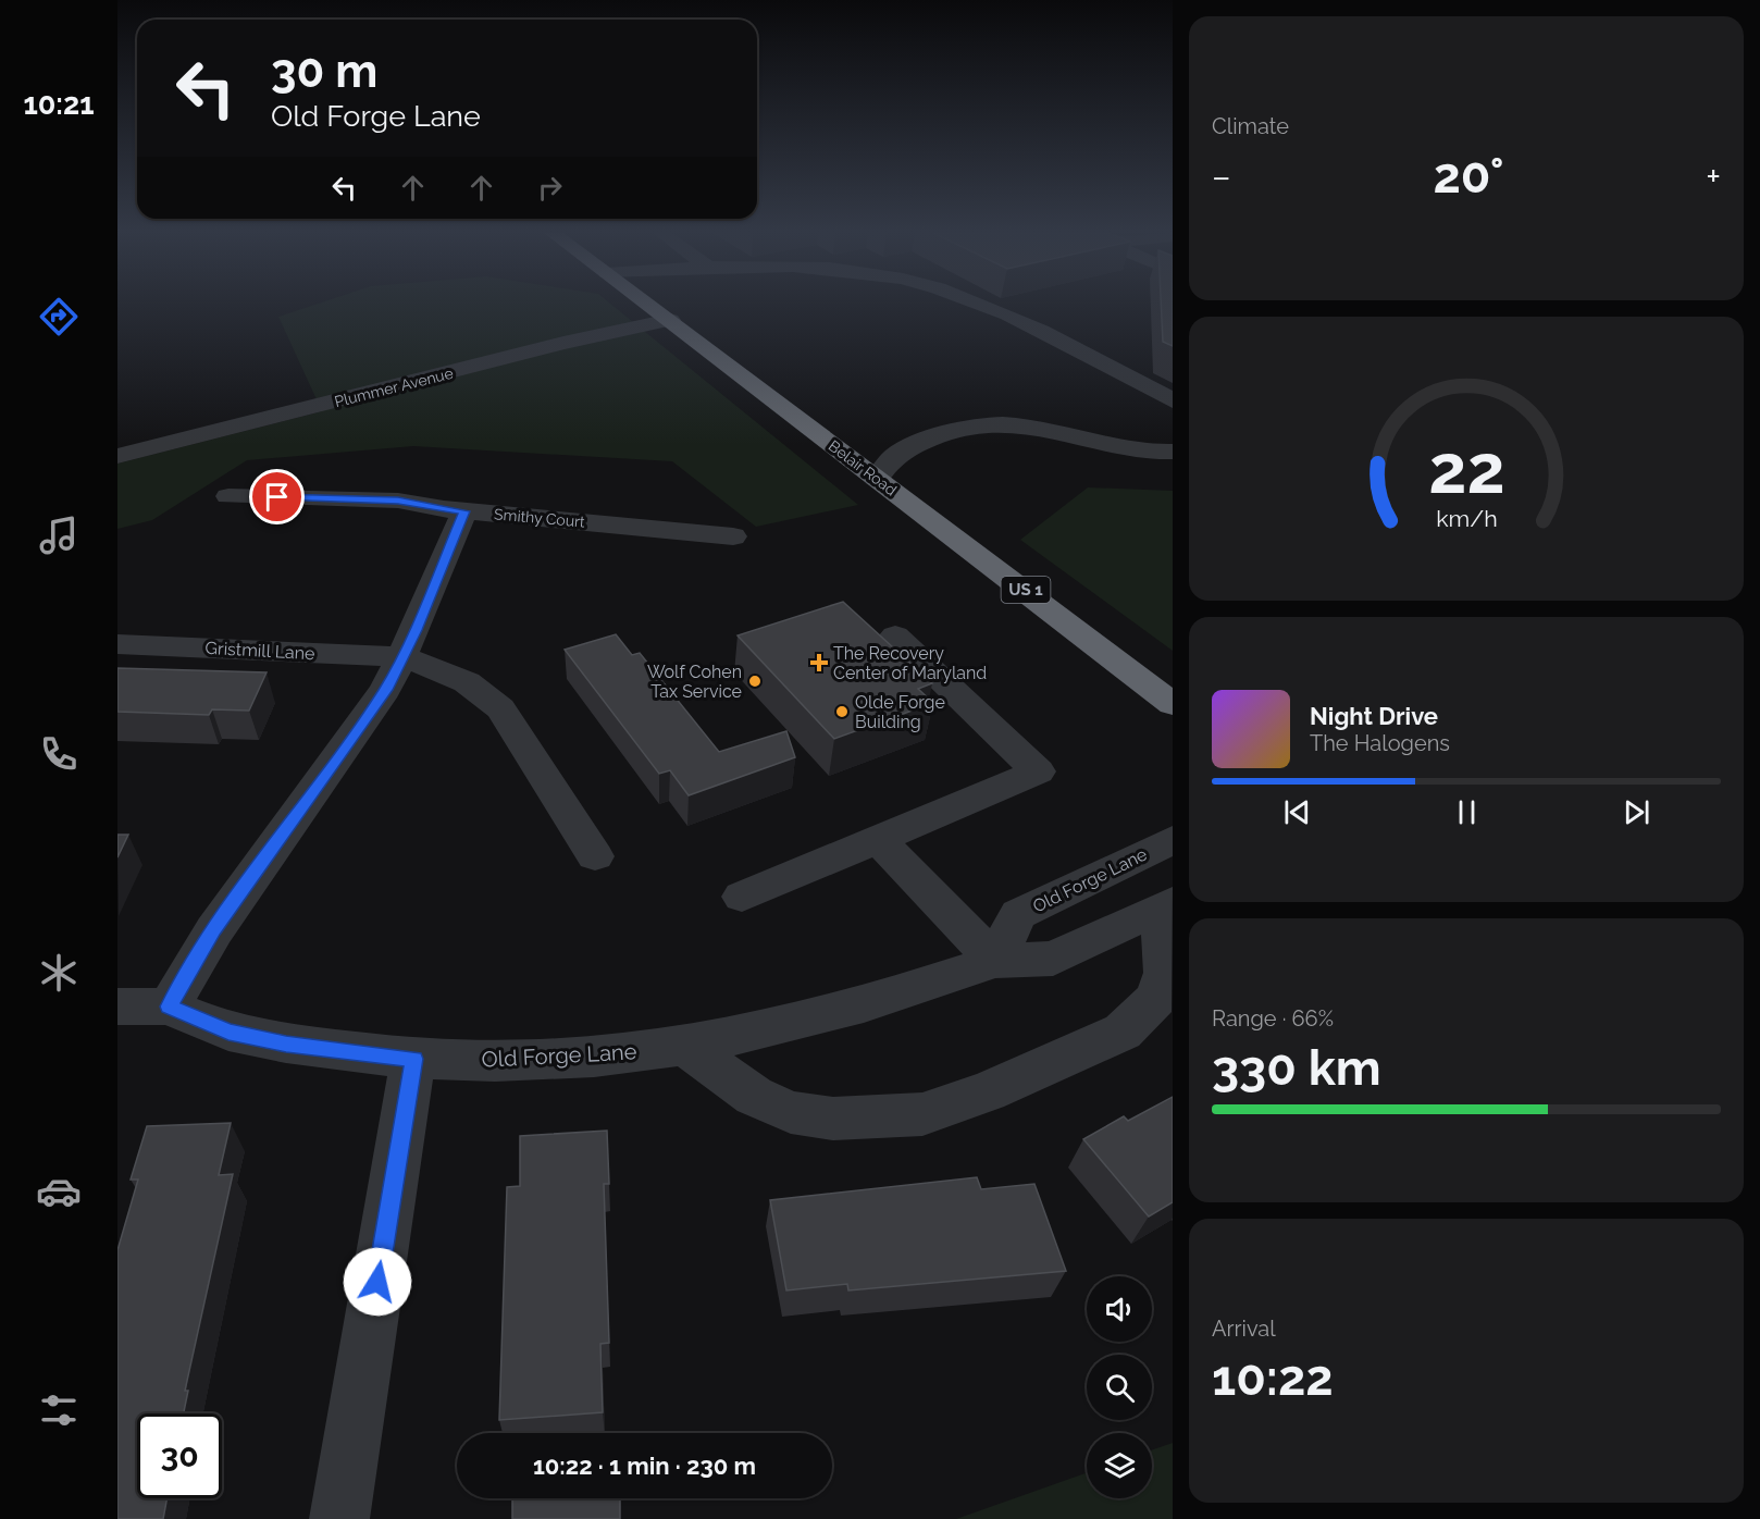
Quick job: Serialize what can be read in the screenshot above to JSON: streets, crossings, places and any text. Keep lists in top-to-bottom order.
{
  "streets": {
    "highway": ["Belair Road", "US 1"],
    "street": [
      "Plummer Avenue",
      "Smithy Court",
      "Gristmill Lane",
      "Old Forge Lane"
    ]
  },
  "crossings": [
    ["Plummer Avenue", "Belair Road"]
  ],
  "places": {
    "health": ["The Recovery Center of Maryland"],
    "other": ["Wolf Cohen Tax Service", "Olde Forge Building"]
  },
  "page": {
    "tabs": "10:21",
    "tile": [
      "Climate",
      ["Range · 66%", "330 km"],
      ["Arrival", "10:22"]
    ],
    "turn": ["30 m", "Old Forge Lane"],
    "heat": ["−", "20°", "+"],
    "song": ["Night Drive", "The Halogens"],
    "limit": "30",
    "trip": "10:22 · 1 min · 230 m",
    "gauge": ["22", "km/h"]
  }
}
